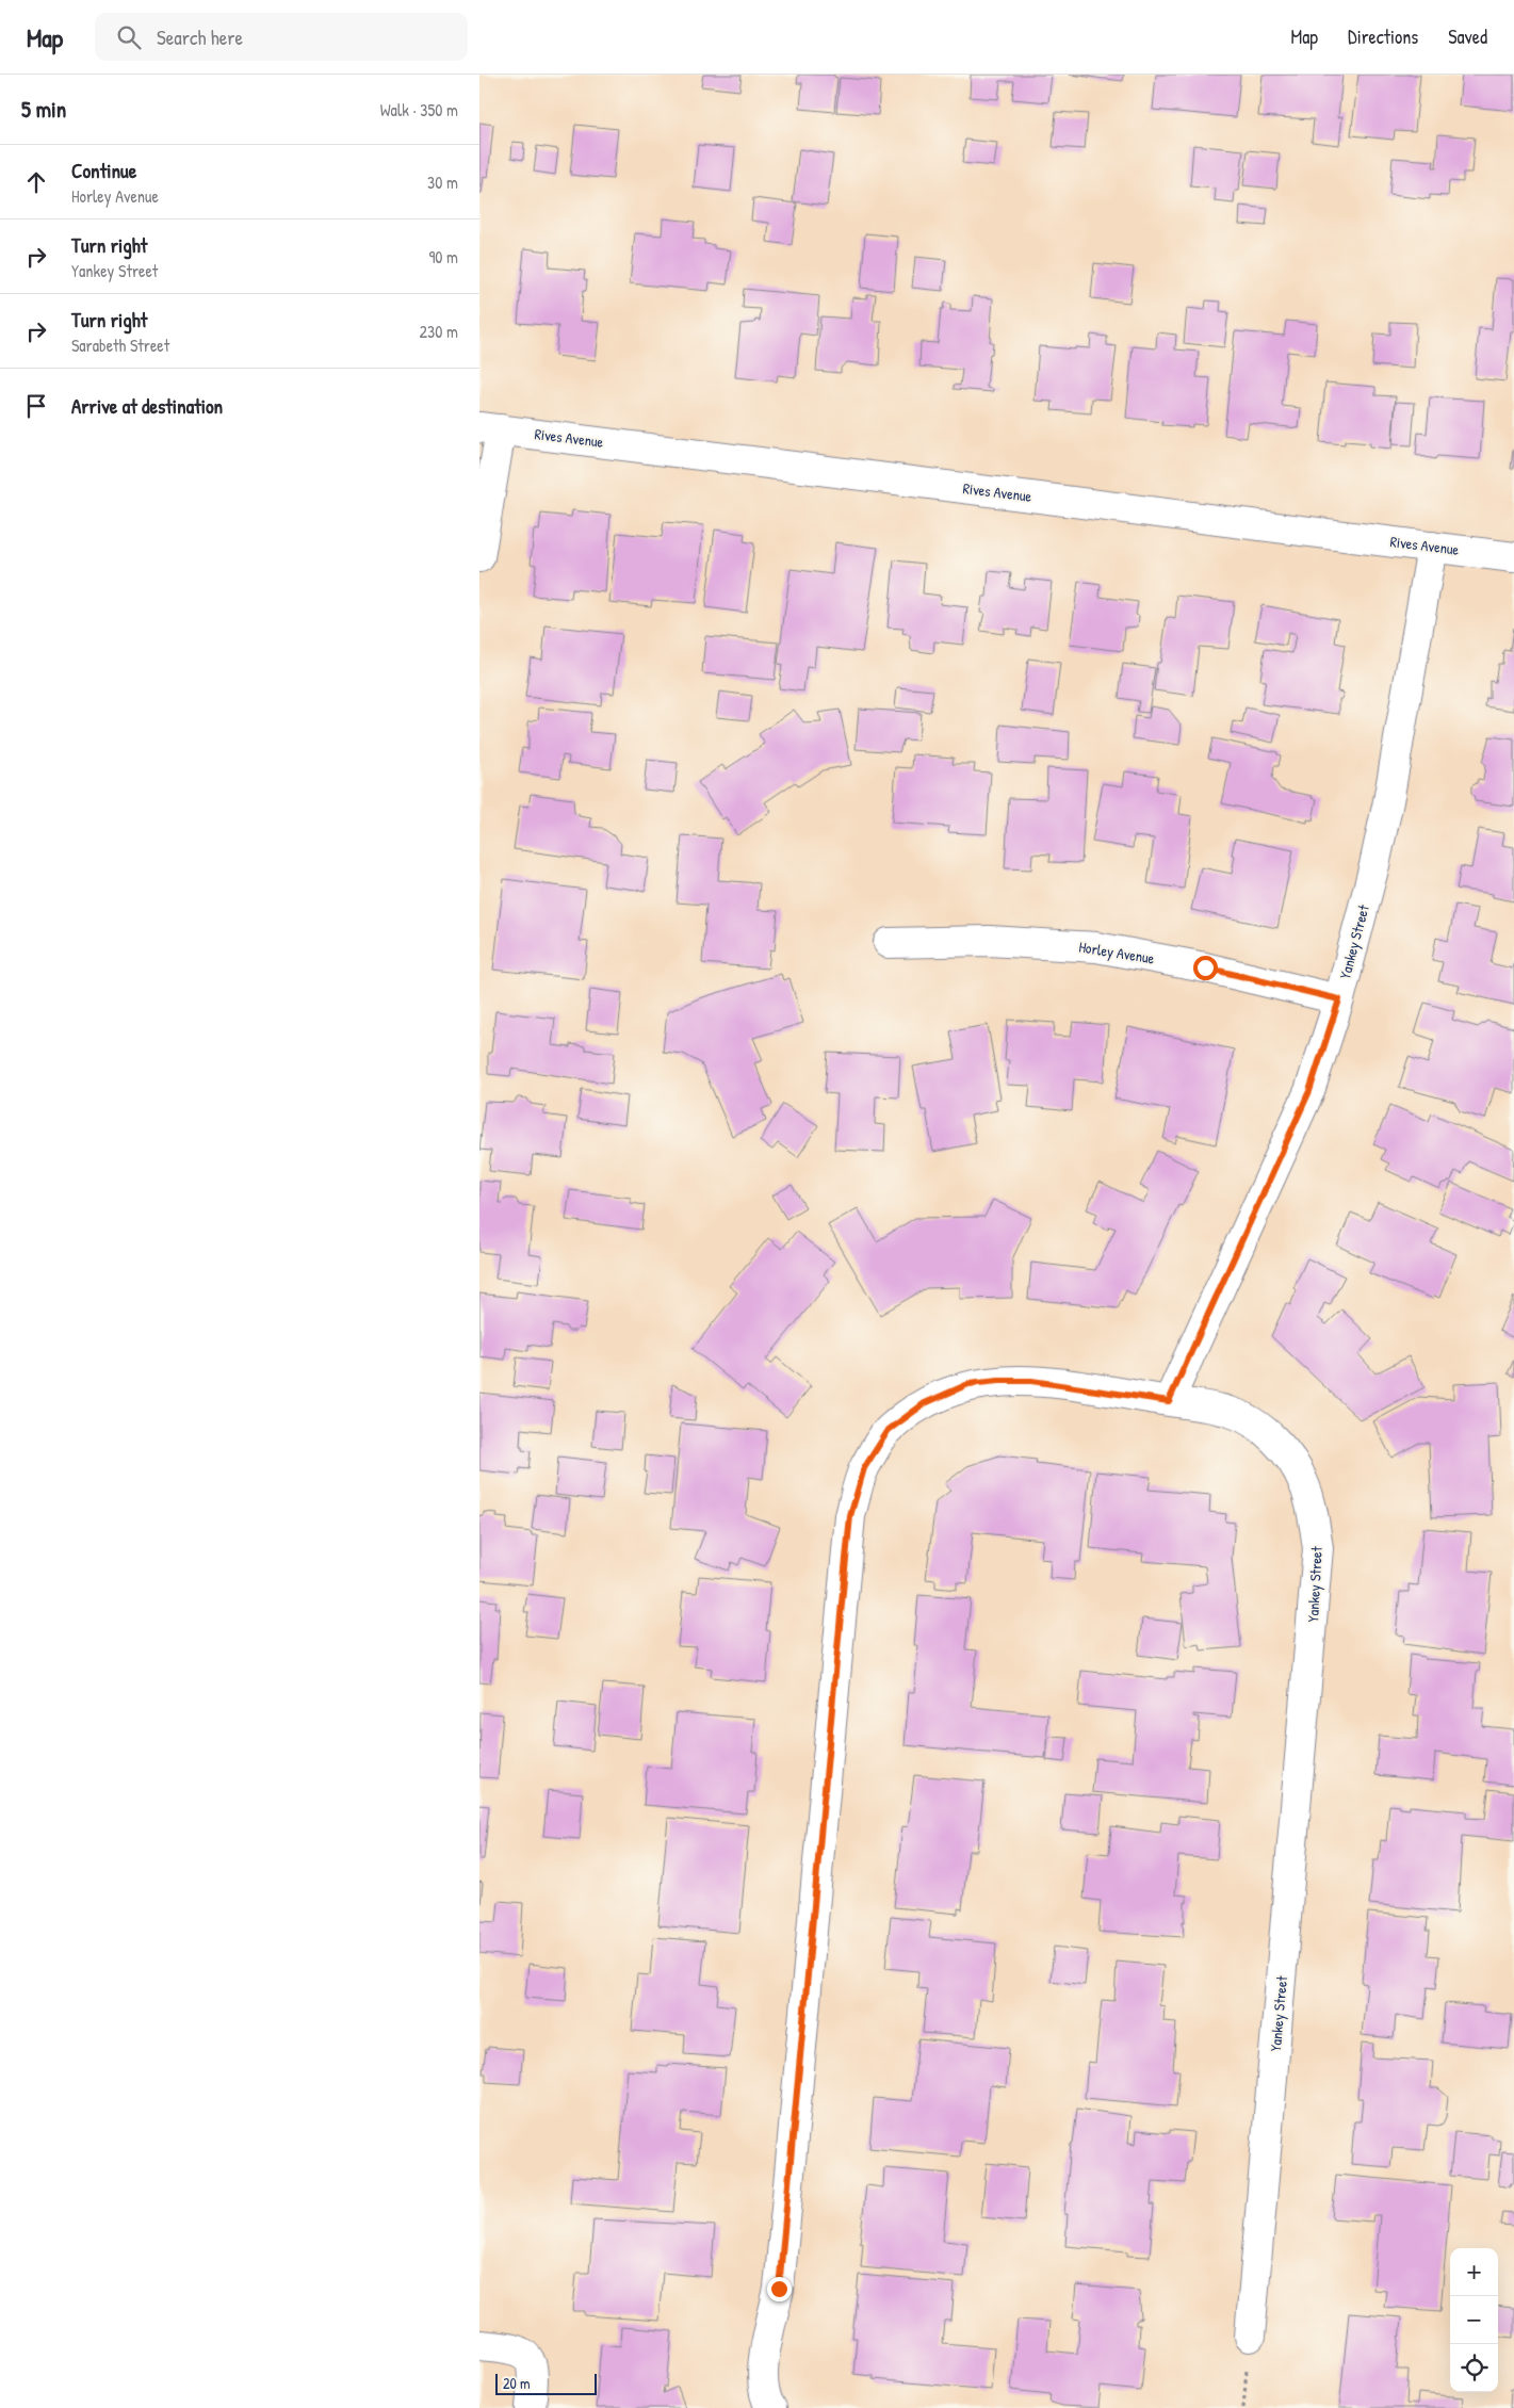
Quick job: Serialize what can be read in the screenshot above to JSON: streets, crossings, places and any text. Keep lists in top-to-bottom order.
{
  "streets": {
    "street": ["Rives Avenue", "Yankey Street", "Horley Avenue"]
  },
  "crossings": [
    ["Rives Avenue", "Yankey Street"],
    ["Yankey Street", "Horley Avenue"]
  ],
  "scale_bar": "20 m",
  "page": {
    "header": "Map",
    "search": "Search here",
    "nav": ["Map", "Directions", "Saved"],
    "heading": ["5 min", "Walk · 350 m"],
    "list": [
      ["Continue", "Horley Avenue", "30 m"],
      ["Turn right", "Yankey Street", "90 m"],
      ["Turn right", "Sarabeth Street", "230 m"],
      "Arrive at destination"
    ],
    "map_buttons": ["+", "−"],
    "scale": "20 m"
  }
}
